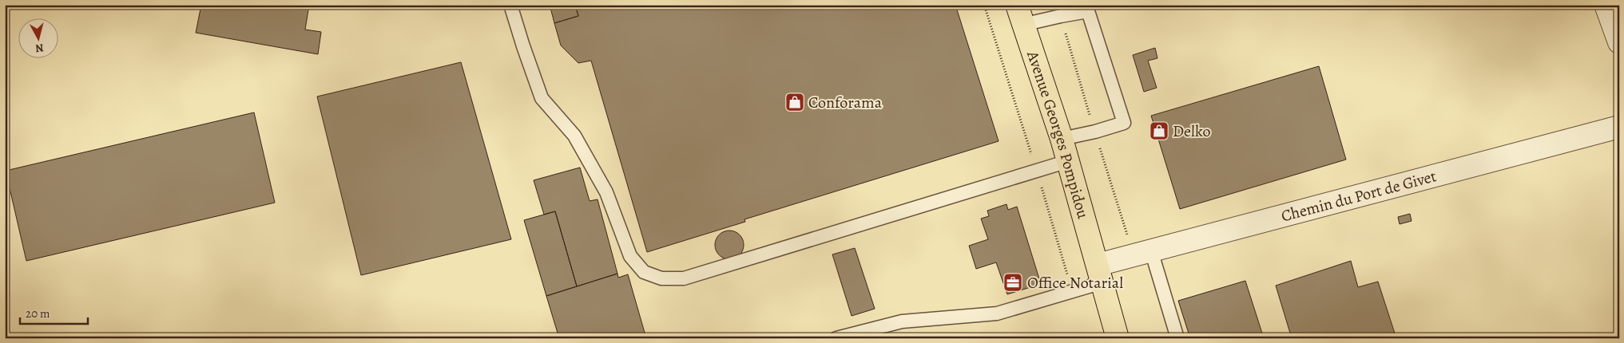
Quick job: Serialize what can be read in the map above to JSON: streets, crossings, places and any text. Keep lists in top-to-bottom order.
{
  "streets": {
    "main road": ["Avenue Georges Pompidou"],
    "street": ["Chemin du Port de Givet"]
  },
  "crossings": [
    ["Avenue Georges Pompidou", "Chemin du Port de Givet"]
  ],
  "places": {
    "shop": ["Conforama", "Delko"],
    "office": ["Office Notarial"]
  },
  "scale_bar": "20 m",
  "north": "bottom"
}
